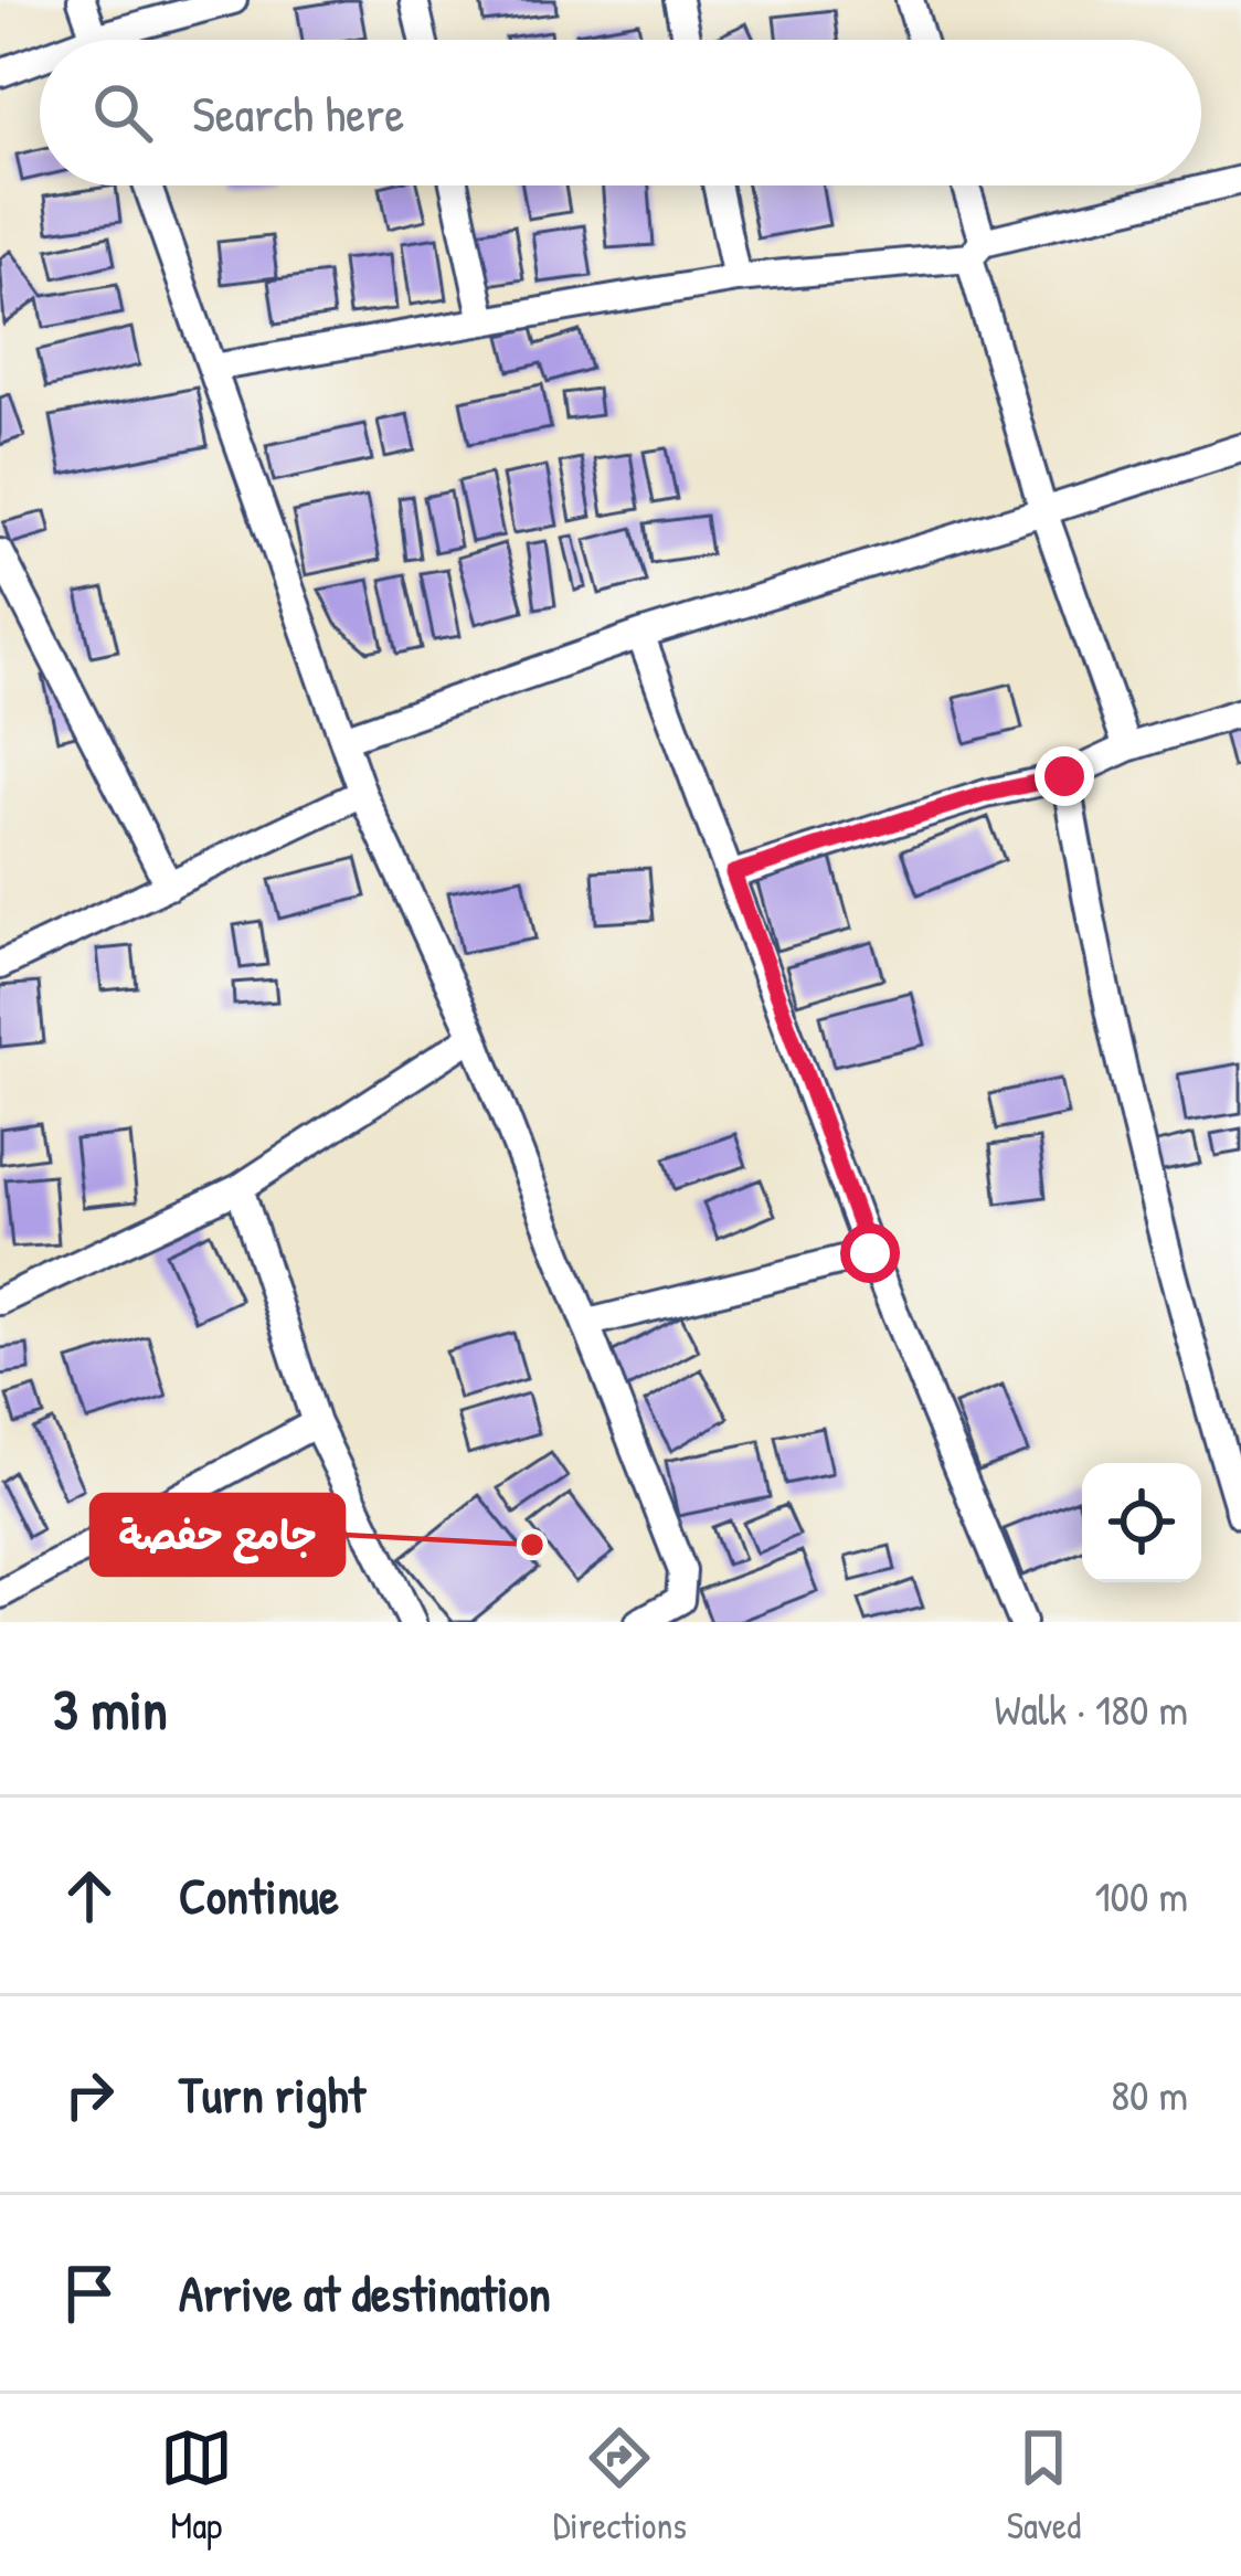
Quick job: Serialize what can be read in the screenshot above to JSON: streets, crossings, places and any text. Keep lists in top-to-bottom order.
{
  "places": ["جامع حفصة"],
  "page": {
    "search": "Search here",
    "heading": ["3 min", "Walk · 180 m"],
    "list": [
      ["Continue", "100 m"],
      ["Turn right", "80 m"],
      "Arrive at destination"
    ],
    "nav": ["Map", "Directions", "Saved"]
  }
}
